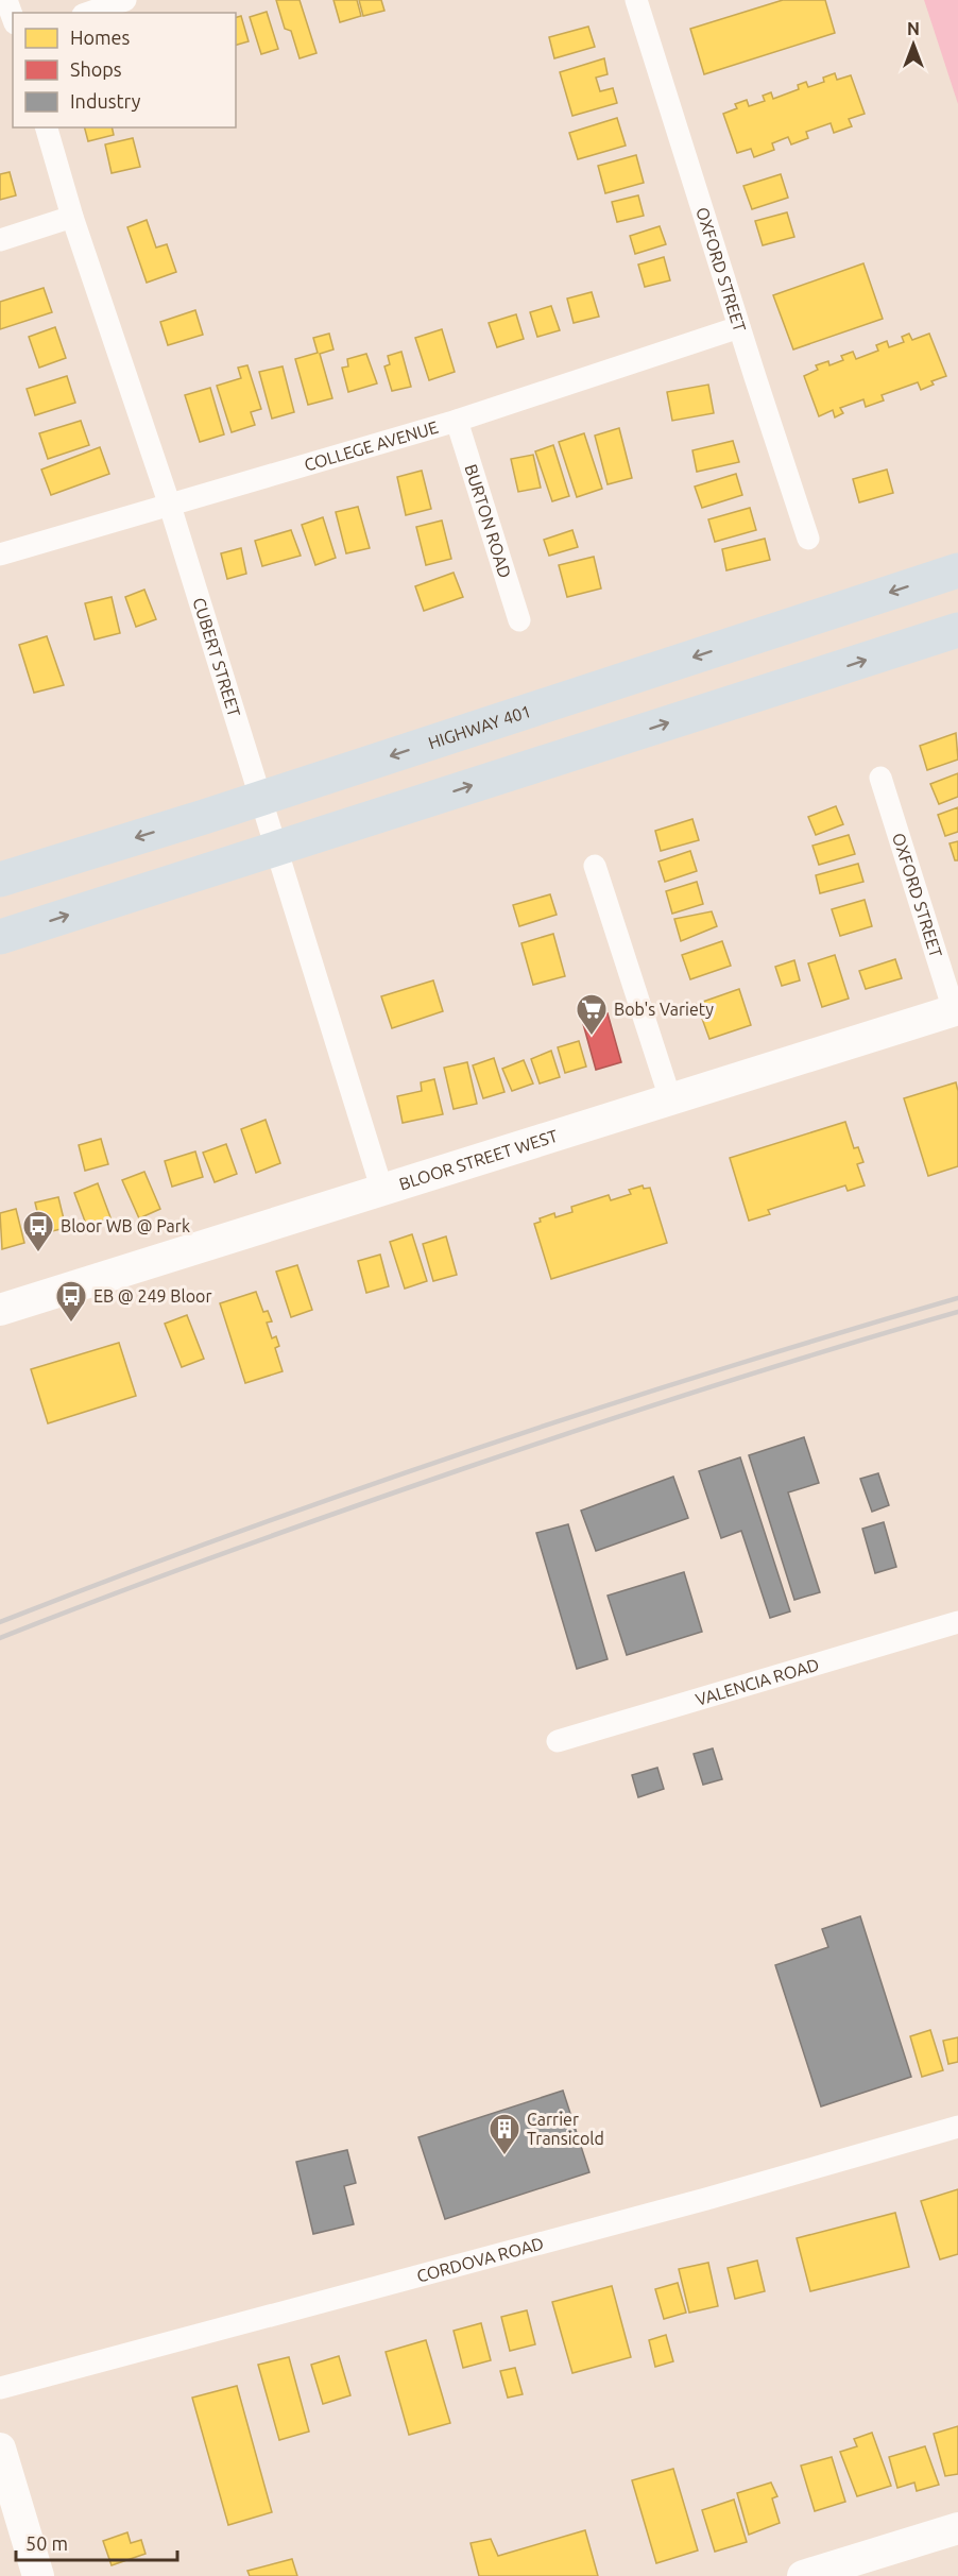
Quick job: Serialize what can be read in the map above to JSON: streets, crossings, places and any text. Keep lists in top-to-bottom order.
{
  "streets": {
    "highway": ["HIGHWAY 401"],
    "main road": ["BLOOR STREET WEST"],
    "street": [
      "OXFORD STREET",
      "COLLEGE AVENUE",
      "BURTON ROAD",
      "CUBERT STREET",
      "VALENCIA ROAD",
      "CORDOVA ROAD"
    ]
  },
  "crossings": [
    ["OXFORD STREET", "COLLEGE AVENUE"],
    ["OXFORD STREET", "BLOOR STREET WEST"],
    ["COLLEGE AVENUE", "BURTON ROAD"],
    ["COLLEGE AVENUE", "CUBERT STREET"],
    ["CUBERT STREET", "BLOOR STREET WEST"]
  ],
  "places": {
    "supermarket": ["Bob's Variety"],
    "bus stop": ["Bloor WB @ Park", "EB @ 249 Bloor"],
    "building": ["Carrier Transicold"]
  },
  "legend": ["Homes", "Shops", "Industry"],
  "scale_bar": "50 m",
  "north": "top"
}
